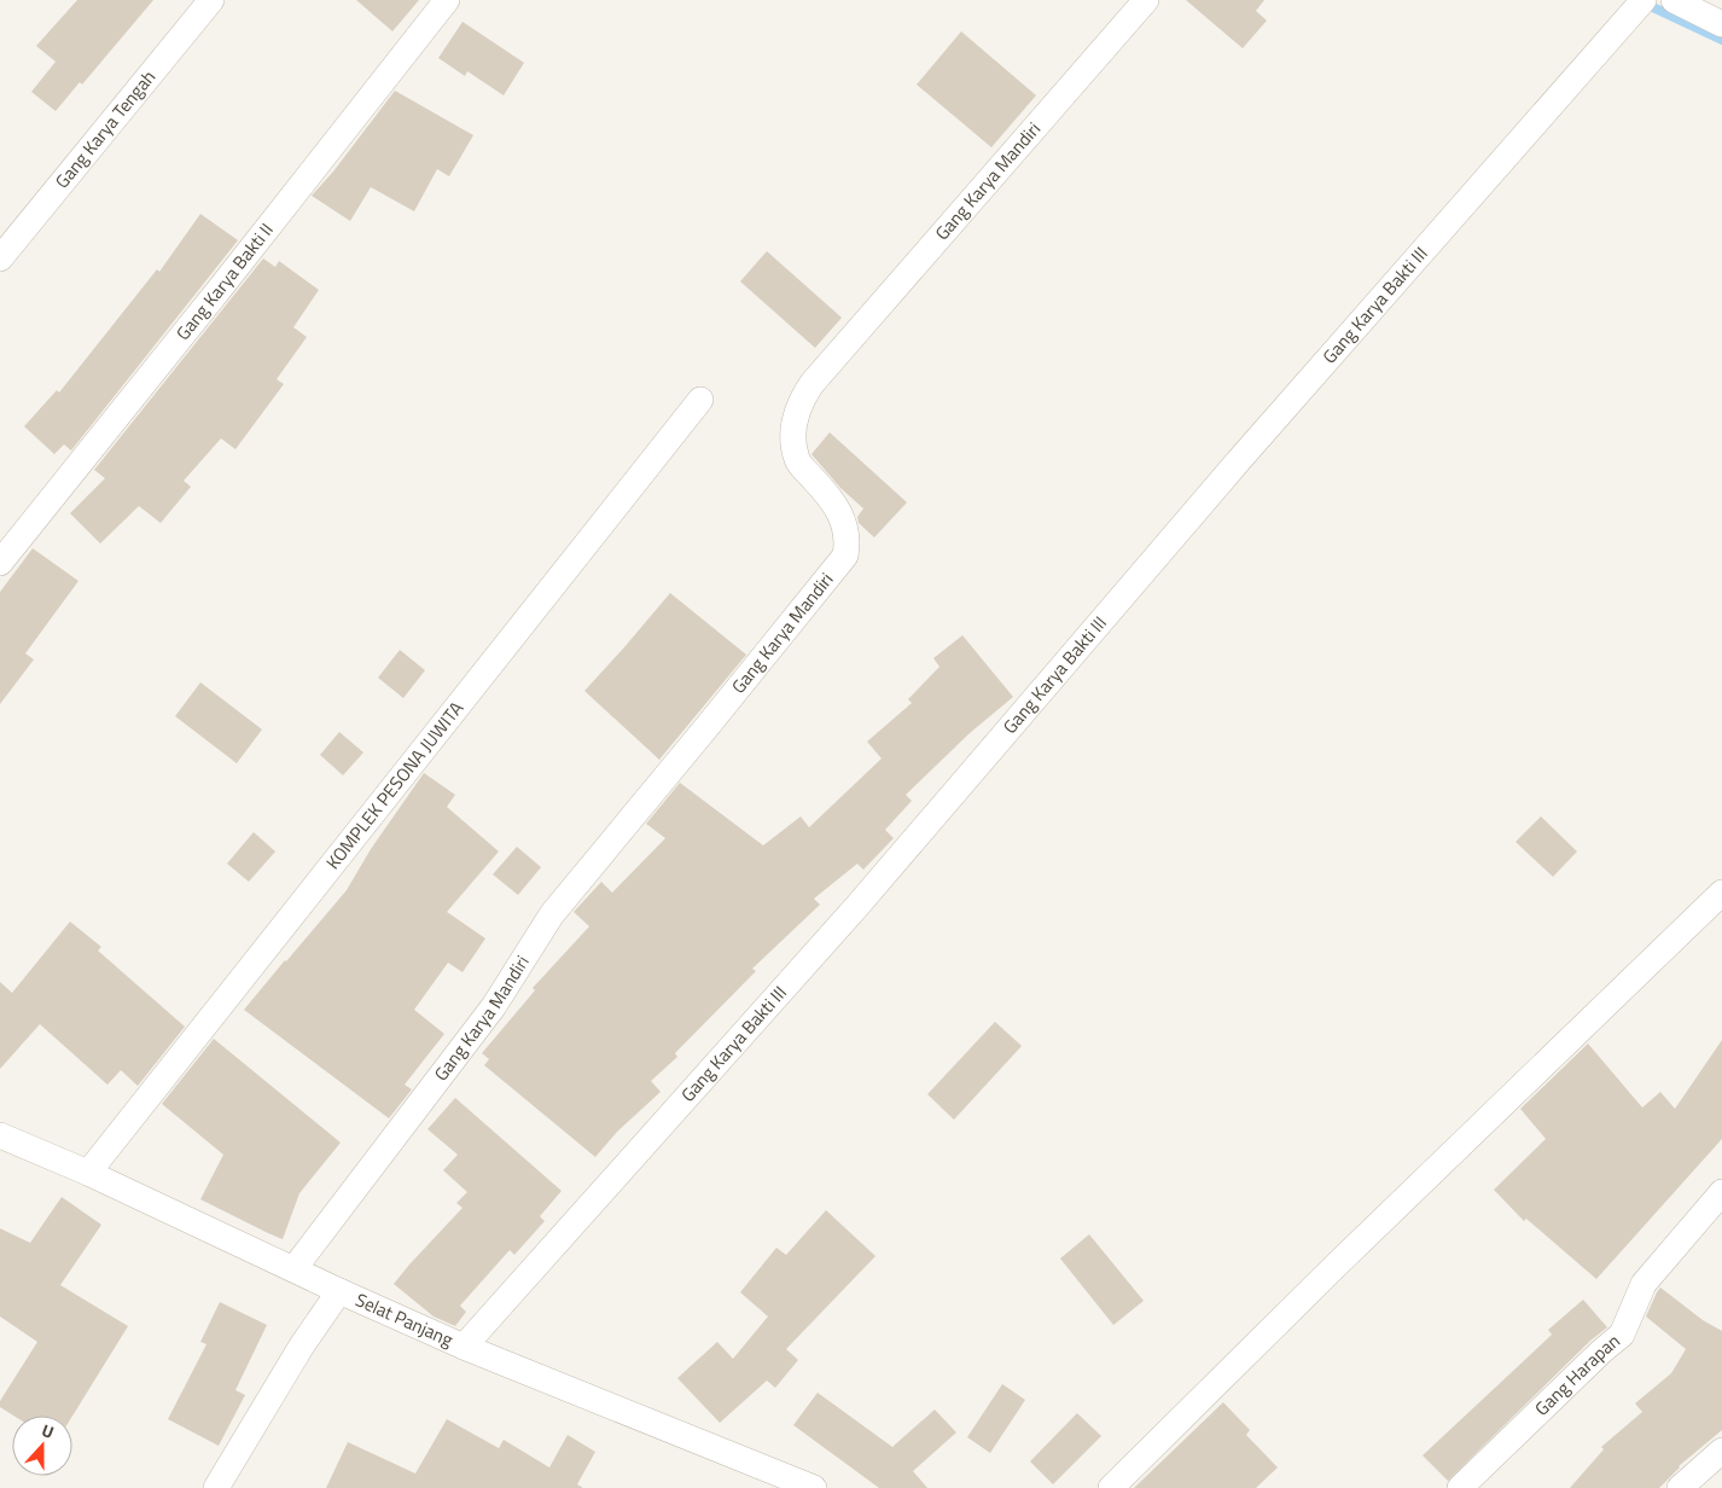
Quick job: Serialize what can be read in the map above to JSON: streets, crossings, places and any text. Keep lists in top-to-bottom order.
{
  "streets": {
    "street": [
      "Gang Karya Tengah",
      "Gang Karya Mandiri",
      "Gang Karya Bakti II",
      "Gang Karya Bakti III",
      "KOMPLEK PESONA JUWITA",
      "Selat Panjang",
      "Gang Harapan"
    ]
  },
  "crossings": [
    ["Gang Karya Mandiri", "Selat Panjang"],
    ["Gang Karya Bakti III", "Selat Panjang"],
    ["KOMPLEK PESONA JUWITA", "Selat Panjang"]
  ],
  "north": "top"
}
